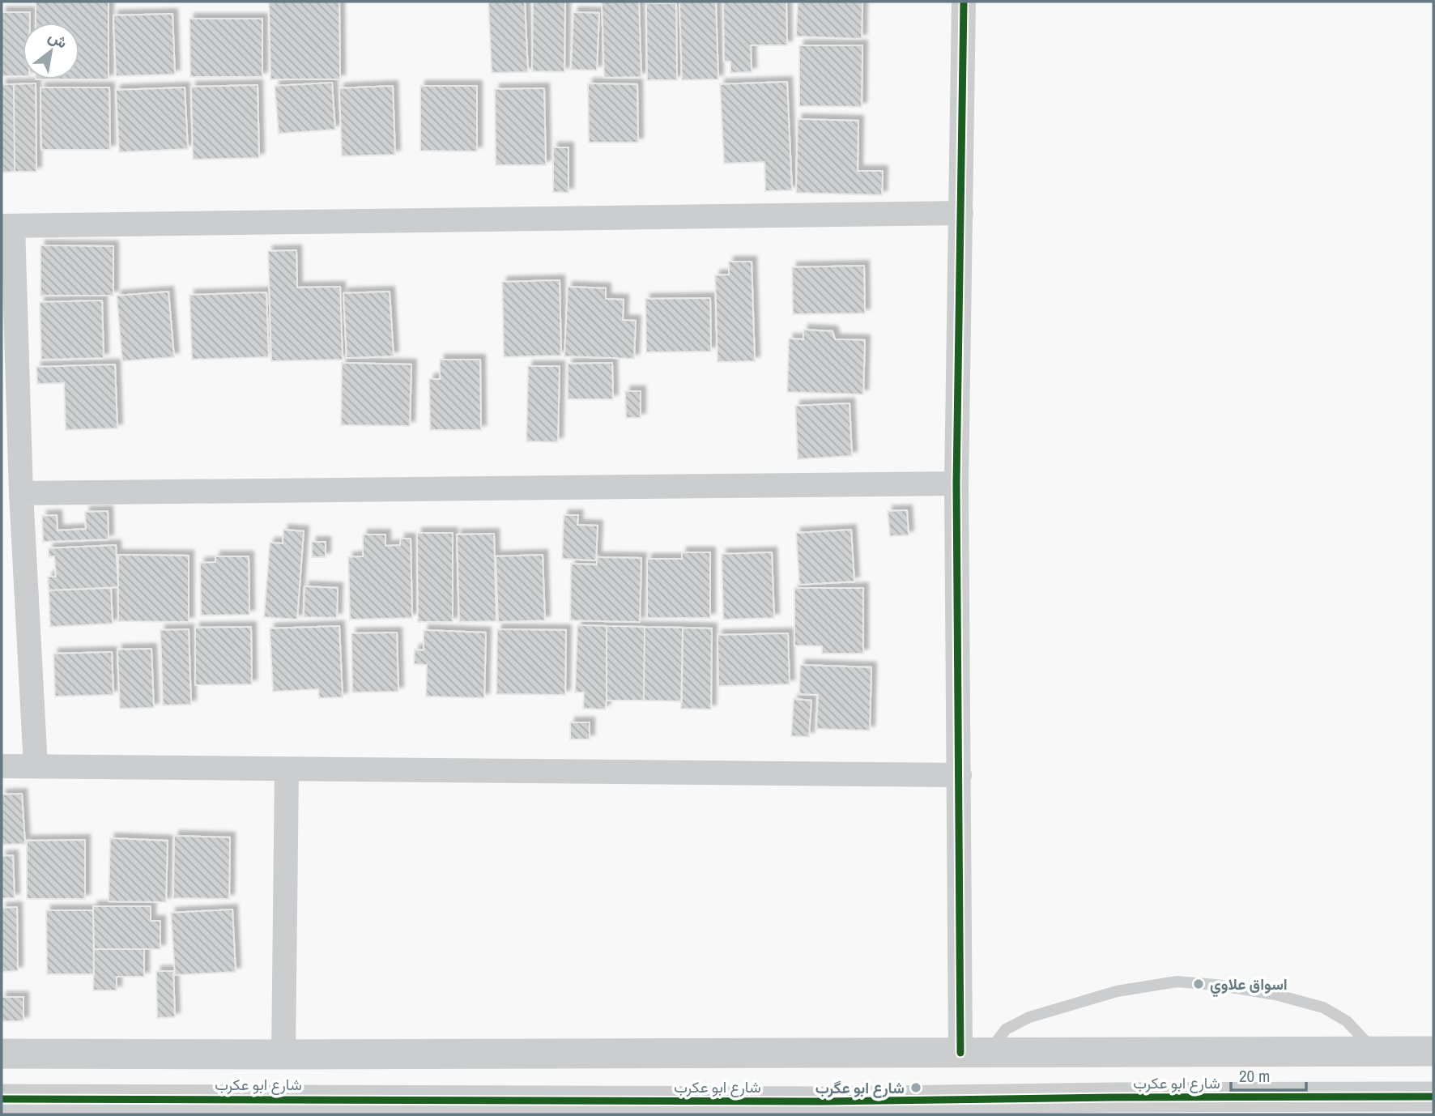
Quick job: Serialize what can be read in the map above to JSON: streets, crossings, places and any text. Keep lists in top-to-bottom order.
{
  "streets": {
    "street": ["شارع ابو عكرب"]
  },
  "places": ["اسواق علاوي", "شارع ابو عگرب"],
  "scale_bar": "20 m",
  "north": "top right"
}
